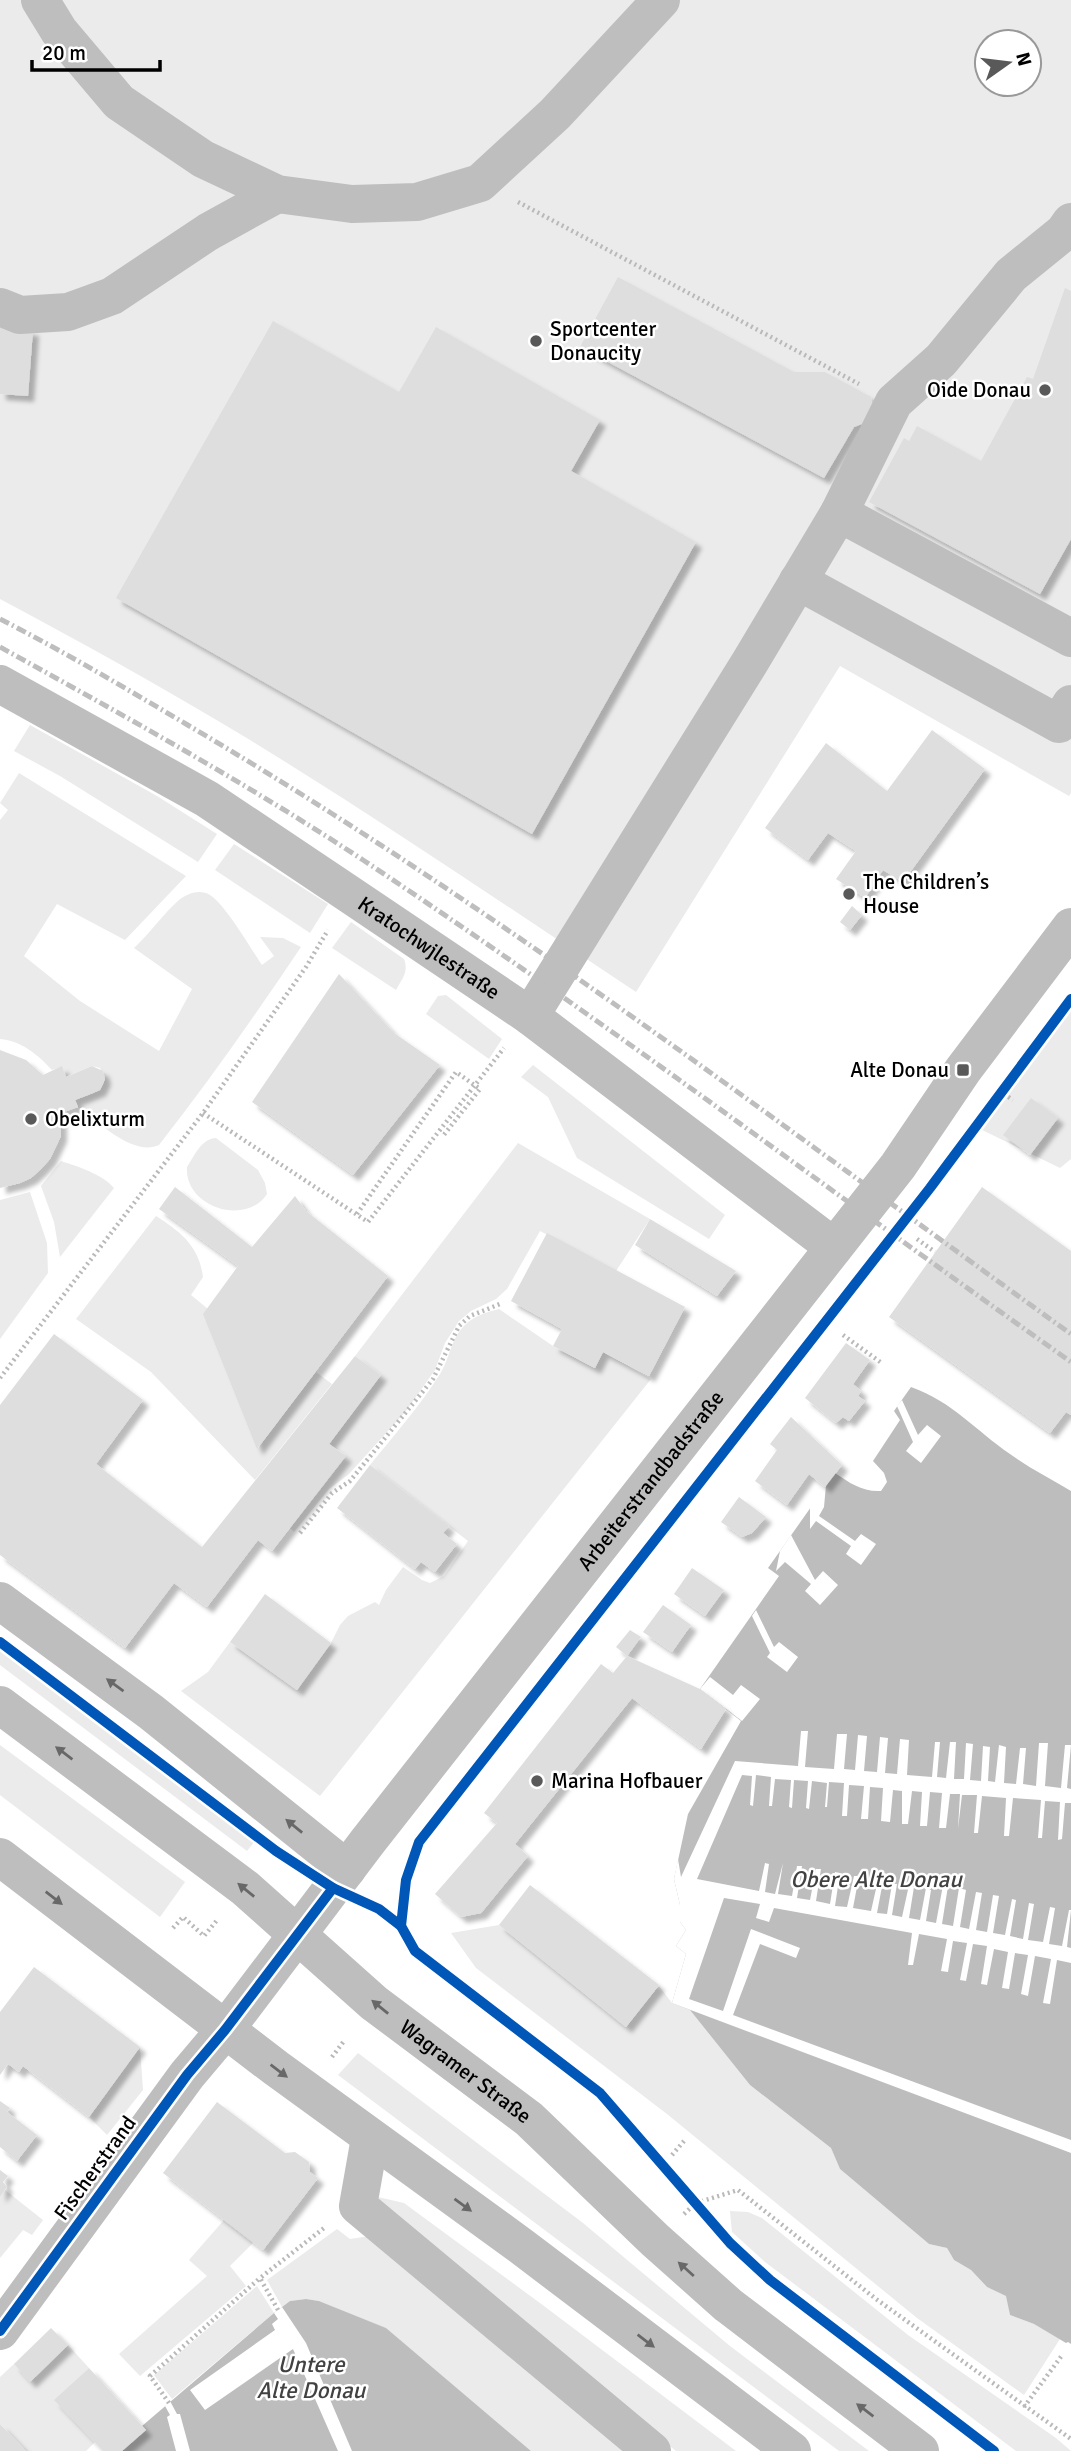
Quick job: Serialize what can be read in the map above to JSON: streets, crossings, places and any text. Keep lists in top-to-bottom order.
{
  "streets": {
    "main road": [
      "Kratochwjlestraße",
      "Arbeiterstrandbadstraße",
      "Wagramer Straße",
      "Fischerstrand"
    ]
  },
  "crossings": [
    ["Kratochwjlestraße", "Arbeiterstrandbadstraße"],
    ["Arbeiterstrandbadstraße", "Wagramer Straße"],
    ["Arbeiterstrandbadstraße", "Fischerstrand"]
  ],
  "water": ["Obere Alte Donau", "Untere Alte Donau"],
  "places": {
    "other": [
      "Sportcenter Donaucity",
      "Oide Donau",
      "The Children’s House",
      "Obelixturm",
      "Marina Hofbauer"
    ],
    "transit": ["Alte Donau"]
  },
  "scale_bar": "20 m",
  "north": "right"
}
